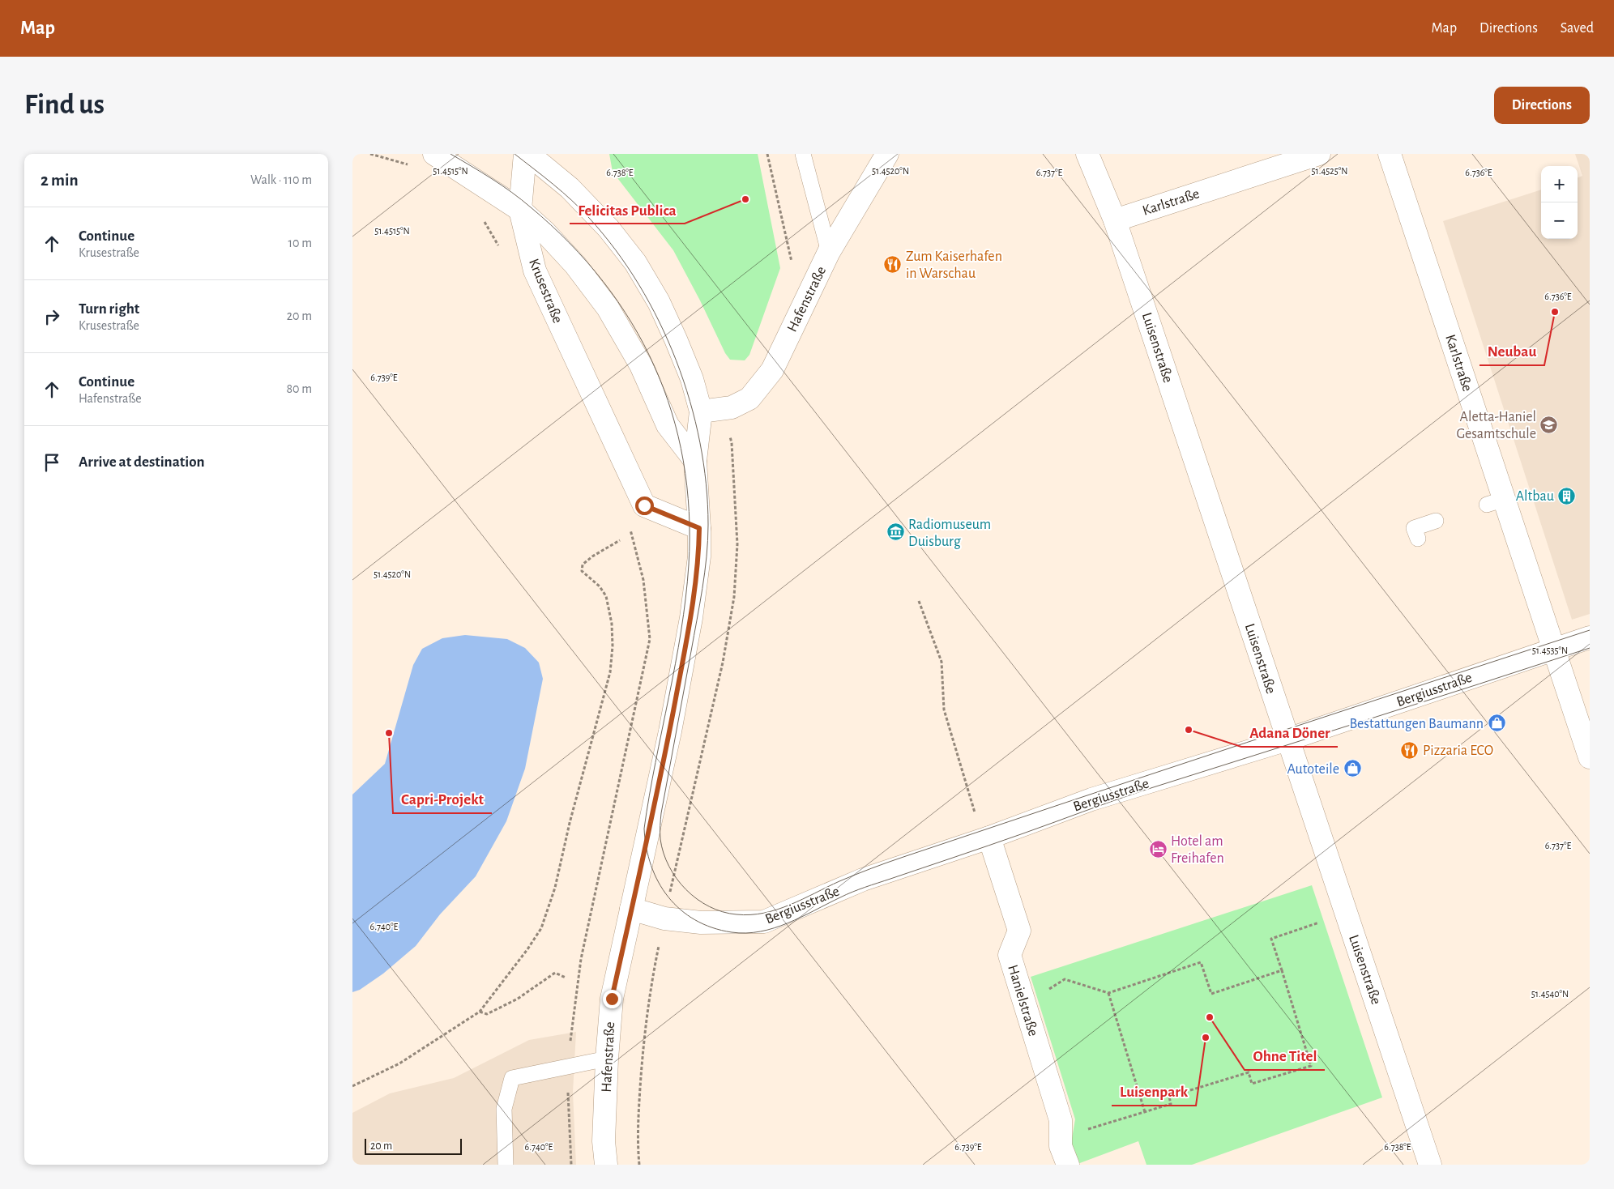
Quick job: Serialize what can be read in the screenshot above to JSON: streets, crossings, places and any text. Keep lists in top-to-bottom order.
{
  "streets": {
    "street": [
      "Karlstraße",
      "Krusestraße",
      "Hafenstraße",
      "Luisenstraße",
      "Bergiusstraße",
      "Hanielstraße"
    ]
  },
  "crossings": [
    ["Karlstraße", "Luisenstraße"],
    ["Karlstraße", "Bergiusstraße"],
    ["Krusestraße", "Hafenstraße"],
    ["Hafenstraße", "Bergiusstraße"],
    ["Luisenstraße", "Bergiusstraße"],
    ["Bergiusstraße", "Hanielstraße"]
  ],
  "places": {
    "other": [
      "Felicitas Publica",
      "Neubau",
      "Adana Döner",
      "Capri-Projekt",
      "Ohne Titel",
      "Luisenpark"
    ],
    "restaurant": ["Zum Kaiserhafen in Warschau", "Pizzaria ECO"],
    "school or university": ["Aletta-Haniel Gesamtschule"],
    "building": ["Altbau"],
    "museum": ["Radiomuseum Duisburg"],
    "shop": ["Bestattungen Baumann", "Autoteile"],
    "hotel": ["Hotel am Freihafen"]
  },
  "scale_bar": "20 m",
  "page": {
    "header": "Map",
    "nav": ["Map", "Directions", "Saved"],
    "buttons": "Directions",
    "title": "Find us",
    "heading": ["2 min", "Walk · 110 m"],
    "map_buttons": ["+", "−"],
    "list": [
      ["Continue", "Krusestraße", "10 m"],
      ["Turn right", "Krusestraße", "20 m"],
      ["Continue", "Hafenstraße", "80 m"],
      "Arrive at destination"
    ],
    "scale": "20 m"
  },
  "coordinates": [
    "51.4515°N",
    "51.4520°N",
    "51.4525°N",
    "6.738°E",
    "6.737°E",
    "6.736°E",
    "6.739°E",
    "51.4535°N",
    "6.740°E",
    "51.4540°N"
  ]
}
